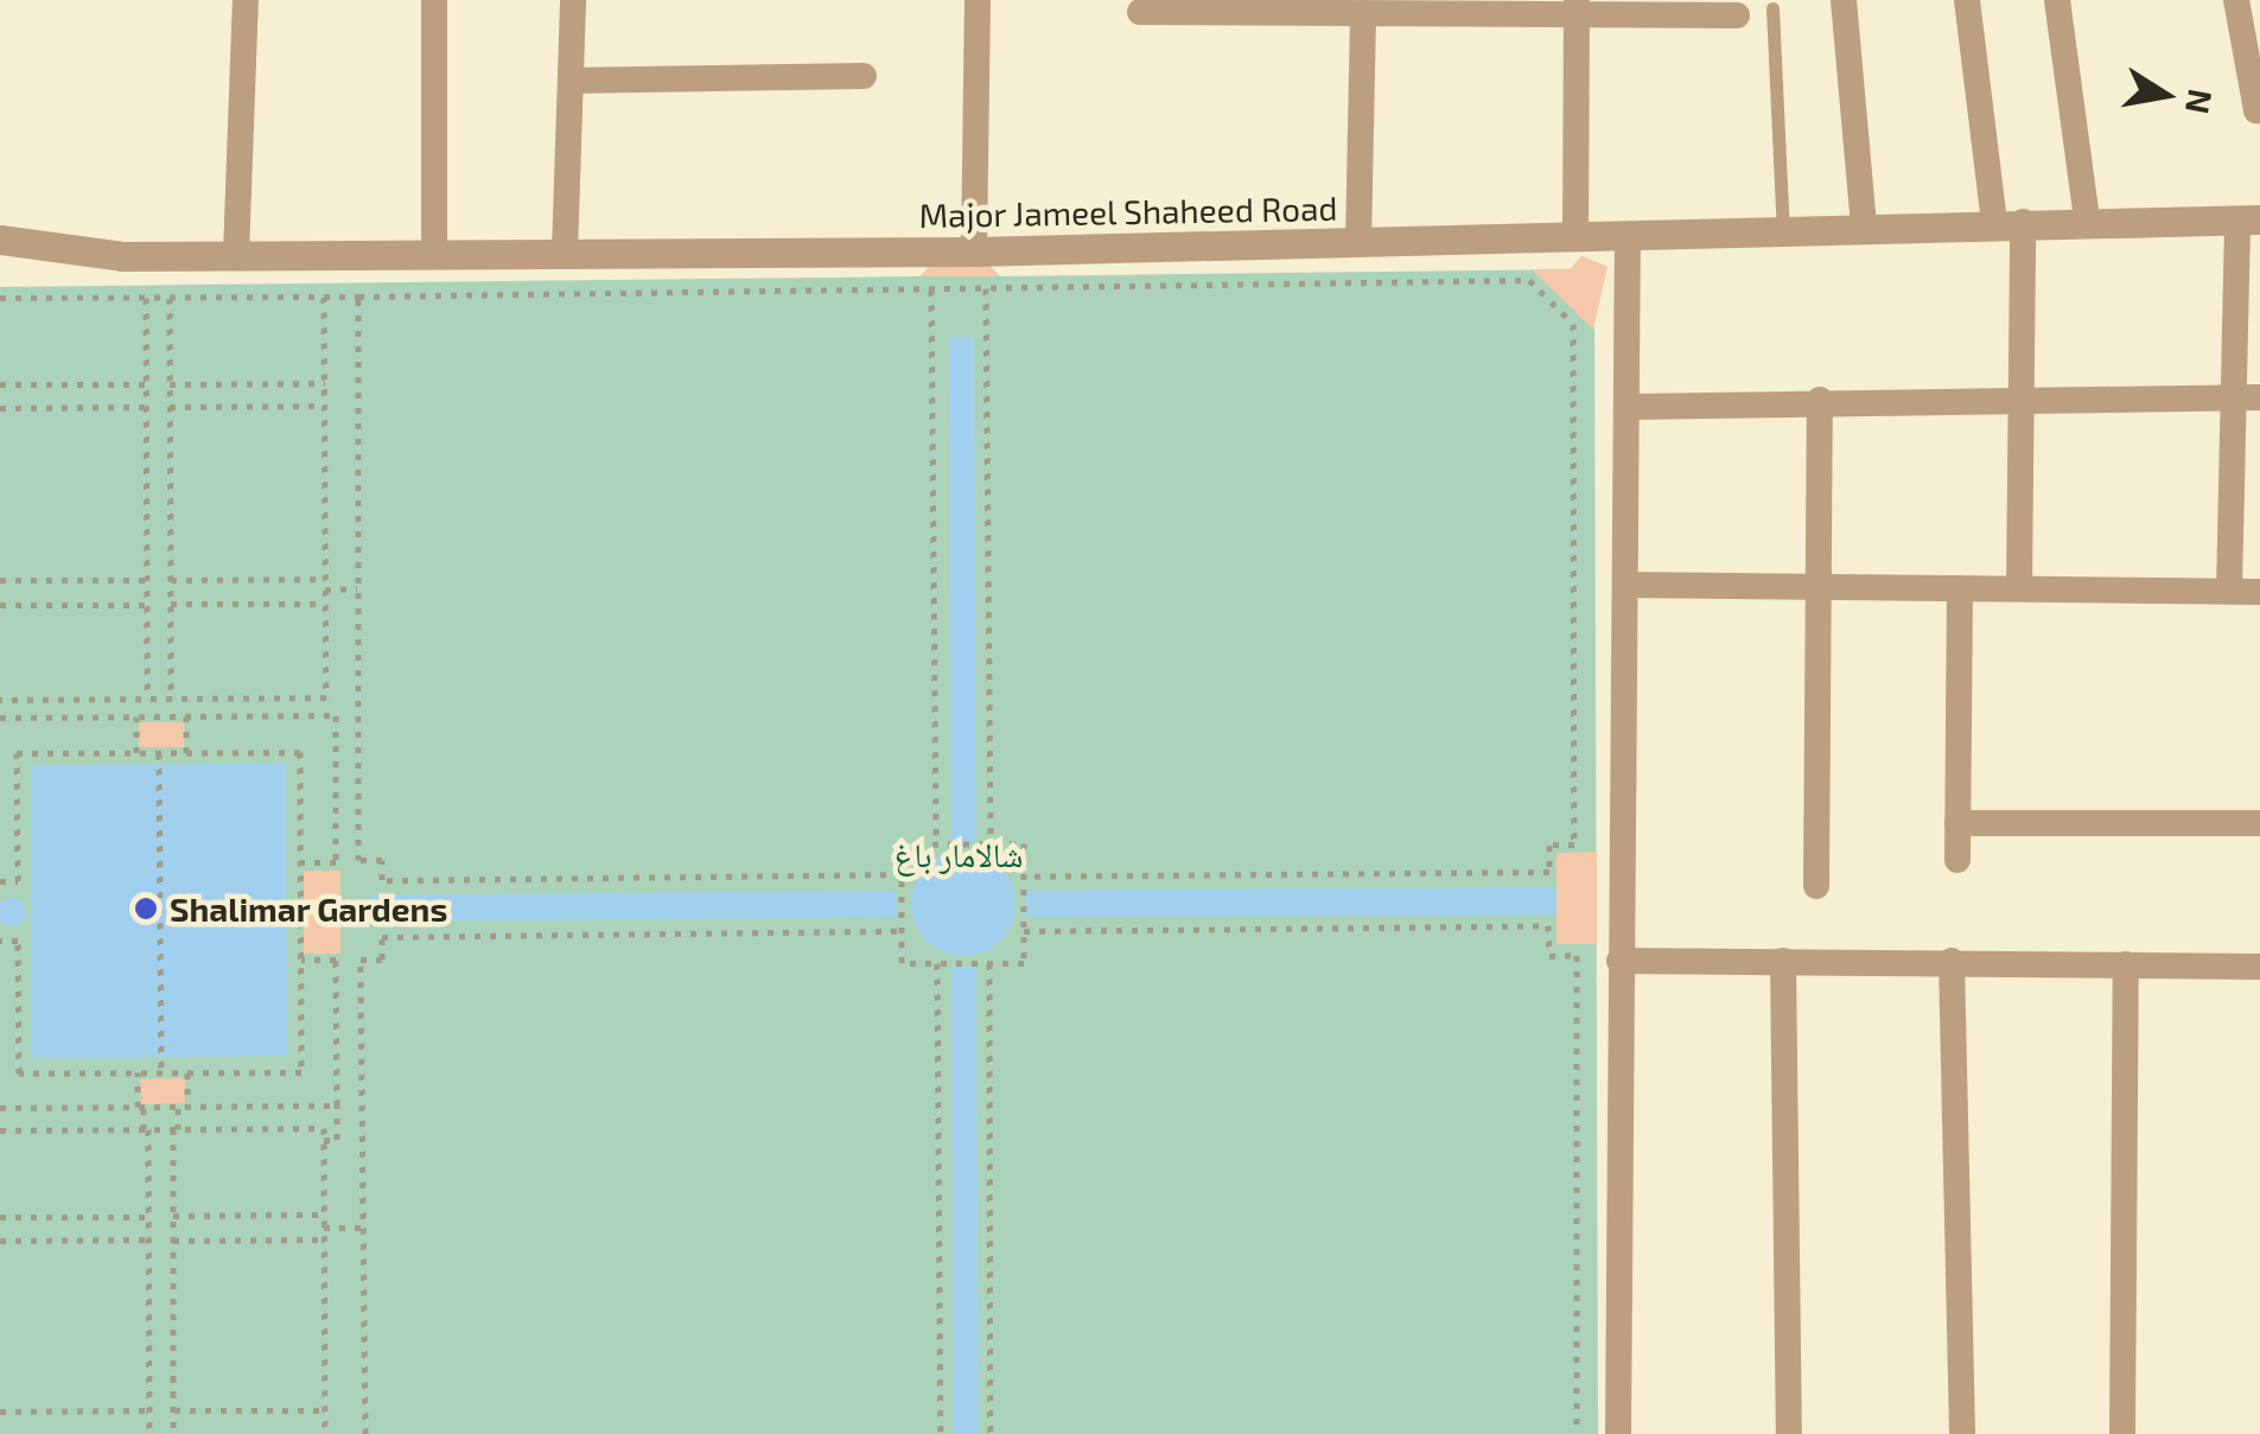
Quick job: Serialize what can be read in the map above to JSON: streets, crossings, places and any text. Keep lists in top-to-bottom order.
{
  "streets": {
    "street": ["Major Jameel Shaheed Road"]
  },
  "parks": ["شالامار باغ"],
  "places": ["Shalimar Gardens"],
  "north": "right"
}
